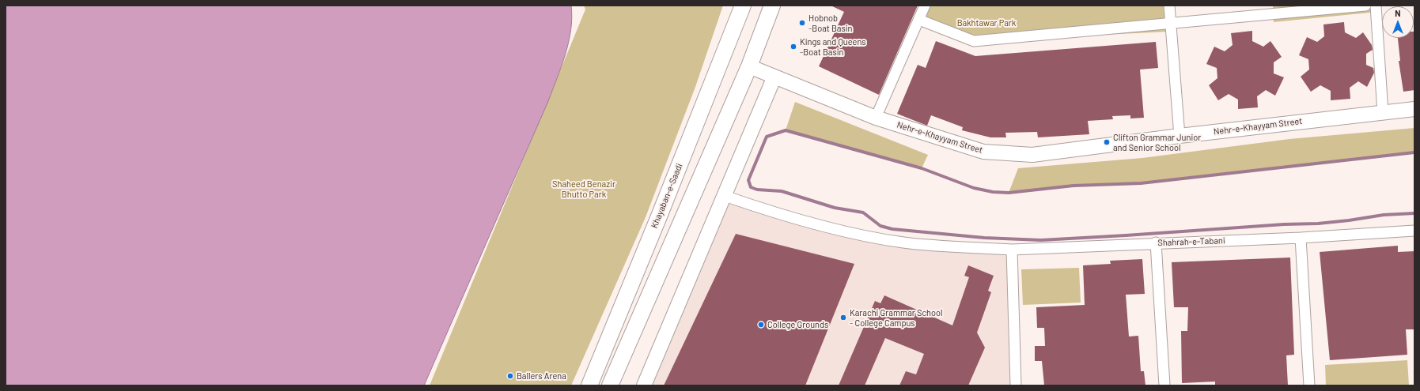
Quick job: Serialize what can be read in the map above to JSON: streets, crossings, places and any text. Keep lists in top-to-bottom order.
{
  "streets": {
    "main road": ["Khayaban-e-Saadi"],
    "street": ["Nehr-e-Khayyam Street", "Shahrah-e-Tabani"]
  },
  "parks": ["Bakhtawar Park", "Shaheed Benazir Bhutto Park"],
  "places": [
    "Hobnob -Boat Basin",
    "Kings and Queens -Boat Basin",
    "Clifton Grammar Junior and Senior School",
    "Karachi Grammar School - College Campus",
    "College Grounds",
    "Ballers Arena"
  ],
  "north": "top"
}
